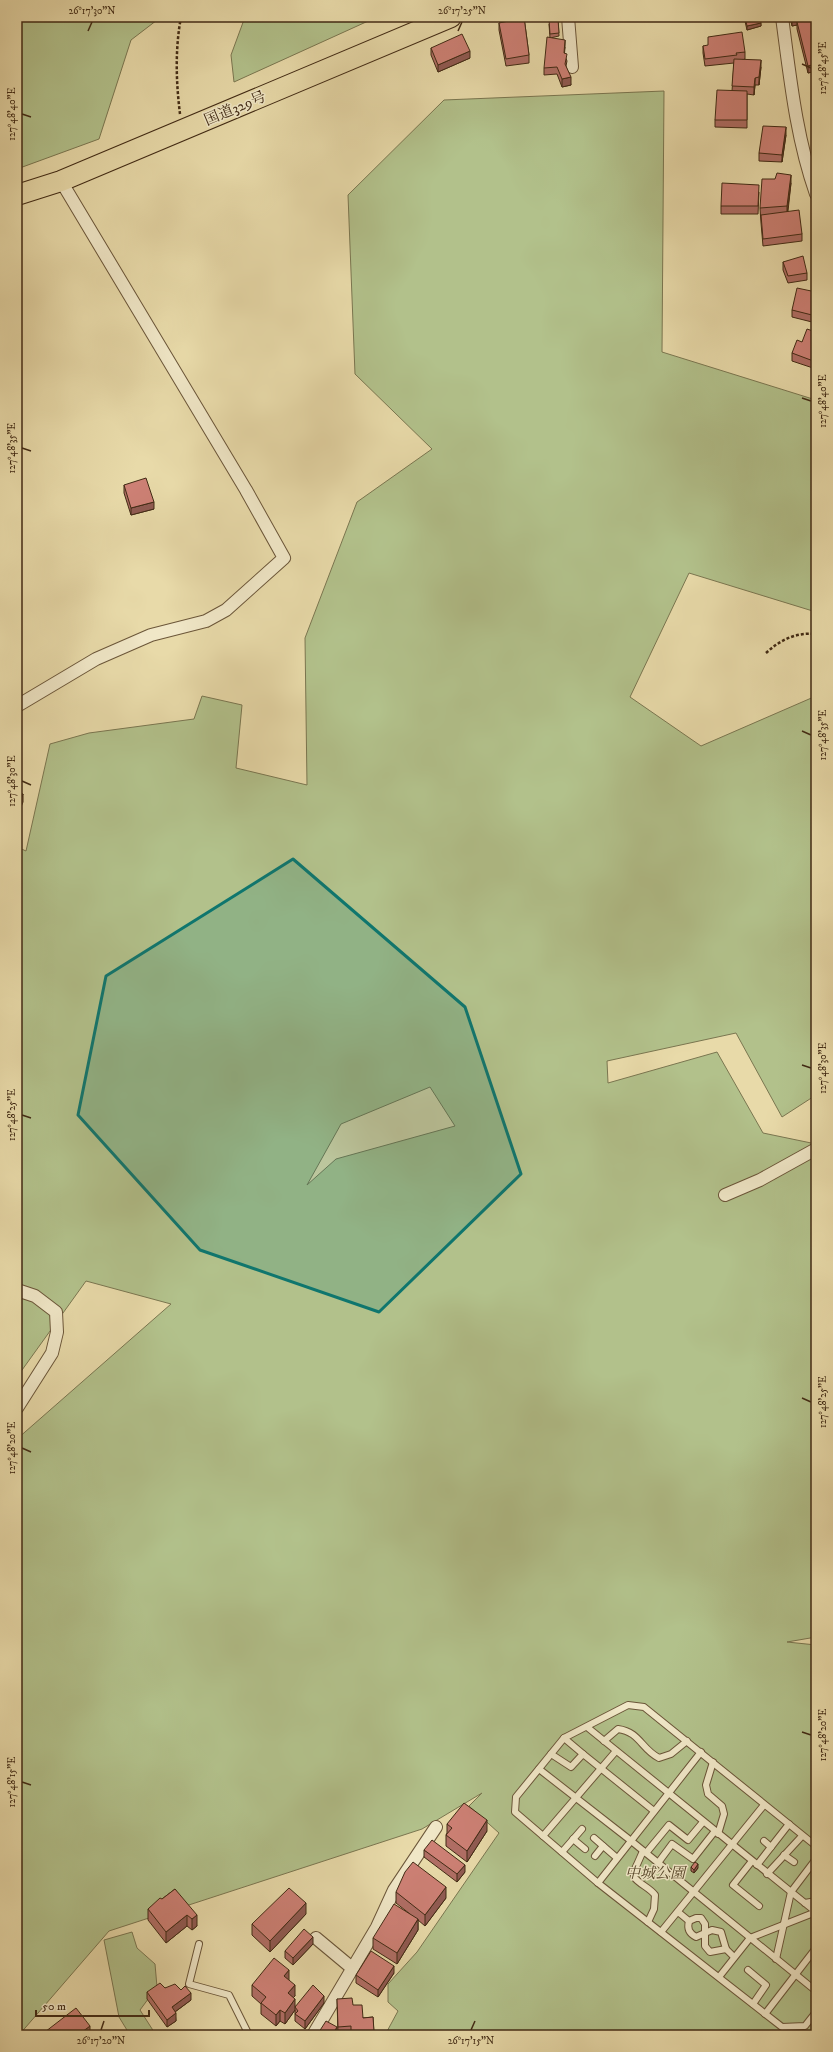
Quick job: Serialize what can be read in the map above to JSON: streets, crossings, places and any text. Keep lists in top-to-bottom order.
{
  "streets": {
    "highway": ["国道329号"]
  },
  "parks": ["中城公園"],
  "scale_bar": "50 m",
  "coordinates": [
    "26°17'30\"N",
    "26°17'25\"N",
    "127°48'45\"E",
    "127°48'40\"E",
    "127°48'35\"E",
    "127°48'30\"E",
    "127°48'25\"E",
    "127°48'20\"E",
    "127°48'15\"E",
    "26°17'20\"N",
    "26°17'15\"N"
  ]
}
